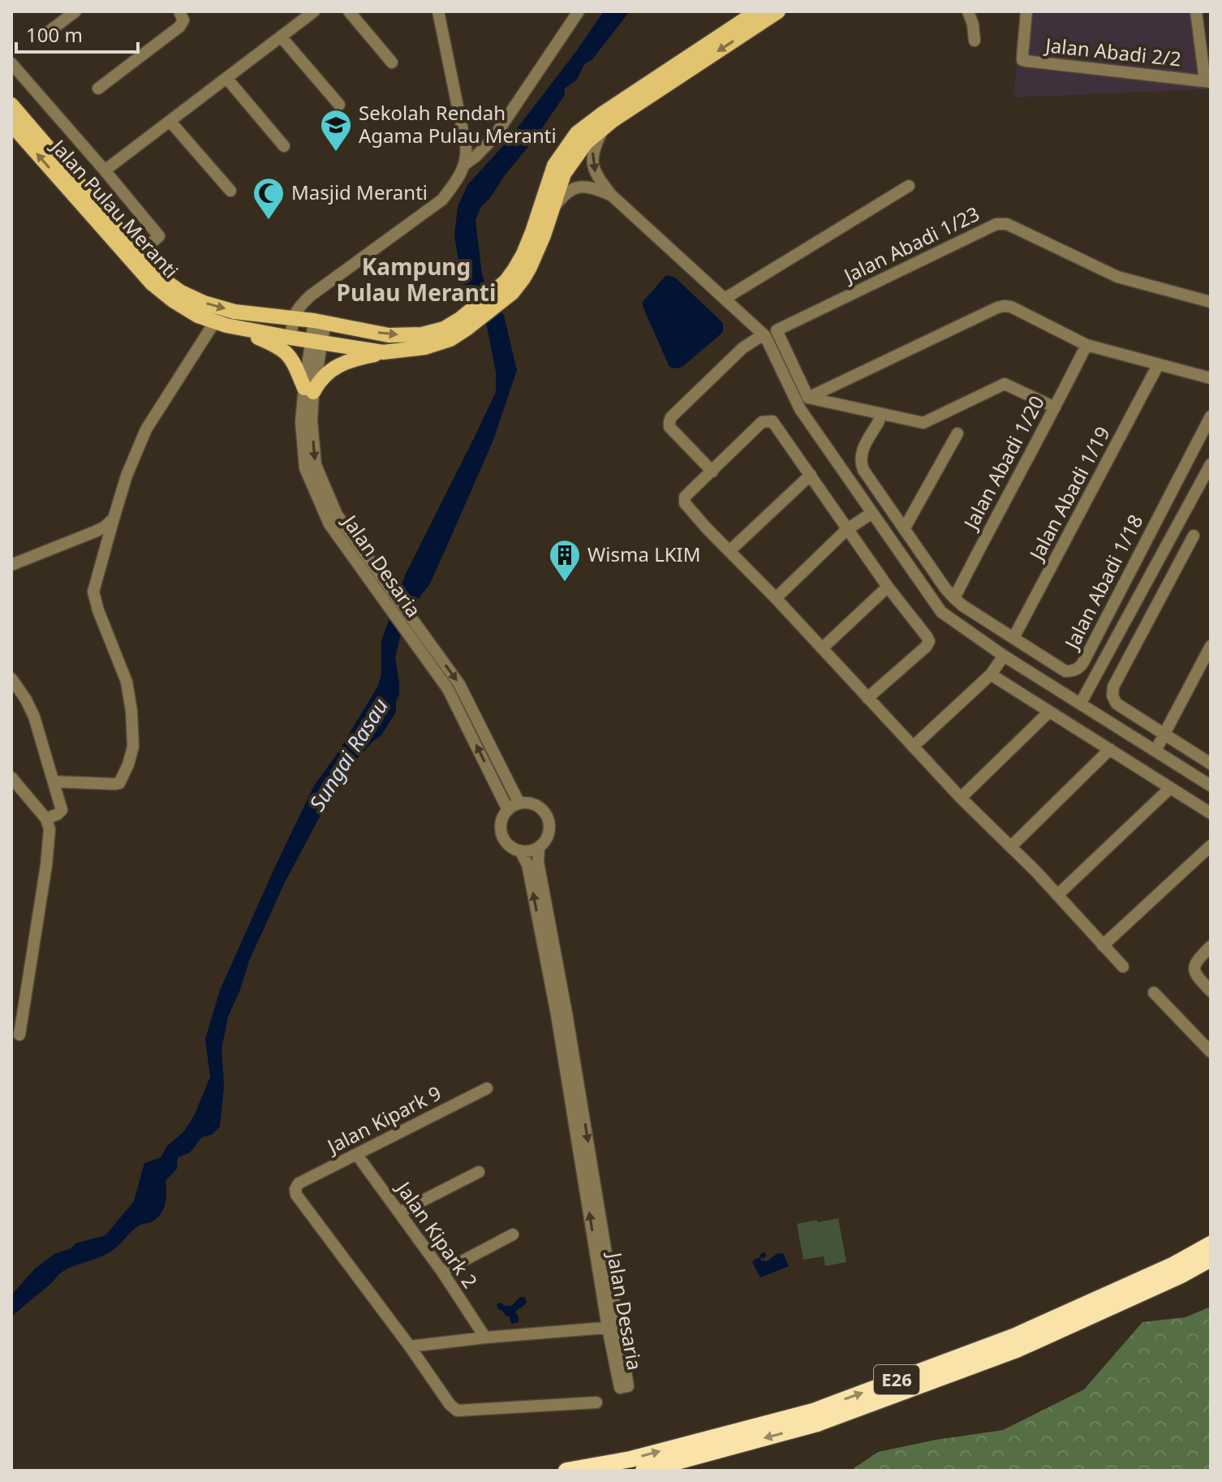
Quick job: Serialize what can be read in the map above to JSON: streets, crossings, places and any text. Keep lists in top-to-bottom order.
{
  "streets": {
    "highway": ["E26"],
    "main road": ["Jalan Pulau Meranti"],
    "street": [
      "Jalan Abadi 2/2",
      "Jalan Abadi 1/23",
      "Jalan Abadi 1/20",
      "Jalan Abadi 1/19",
      "Jalan Desaria",
      "Jalan Abadi 1/18",
      "Jalan Kipark 9",
      "Jalan Kipark 2"
    ]
  },
  "crossings": [
    ["Jalan Pulau Meranti", "Jalan Desaria"],
    ["Jalan Abadi 1/20", "Jalan Abadi 1/18"],
    ["Jalan Abadi 1/19", "Jalan Abadi 1/18"],
    ["Jalan Kipark 9", "Jalan Kipark 2"]
  ],
  "districts": ["Kampung Pulau Meranti"],
  "water": ["Sungai Rasau"],
  "places": {
    "school or university": ["Sekolah Rendah Agama Pulau Meranti"],
    "mosque": ["Masjid Meranti"],
    "building": ["Wisma LKIM"]
  },
  "scale_bar": "100 m"
}
